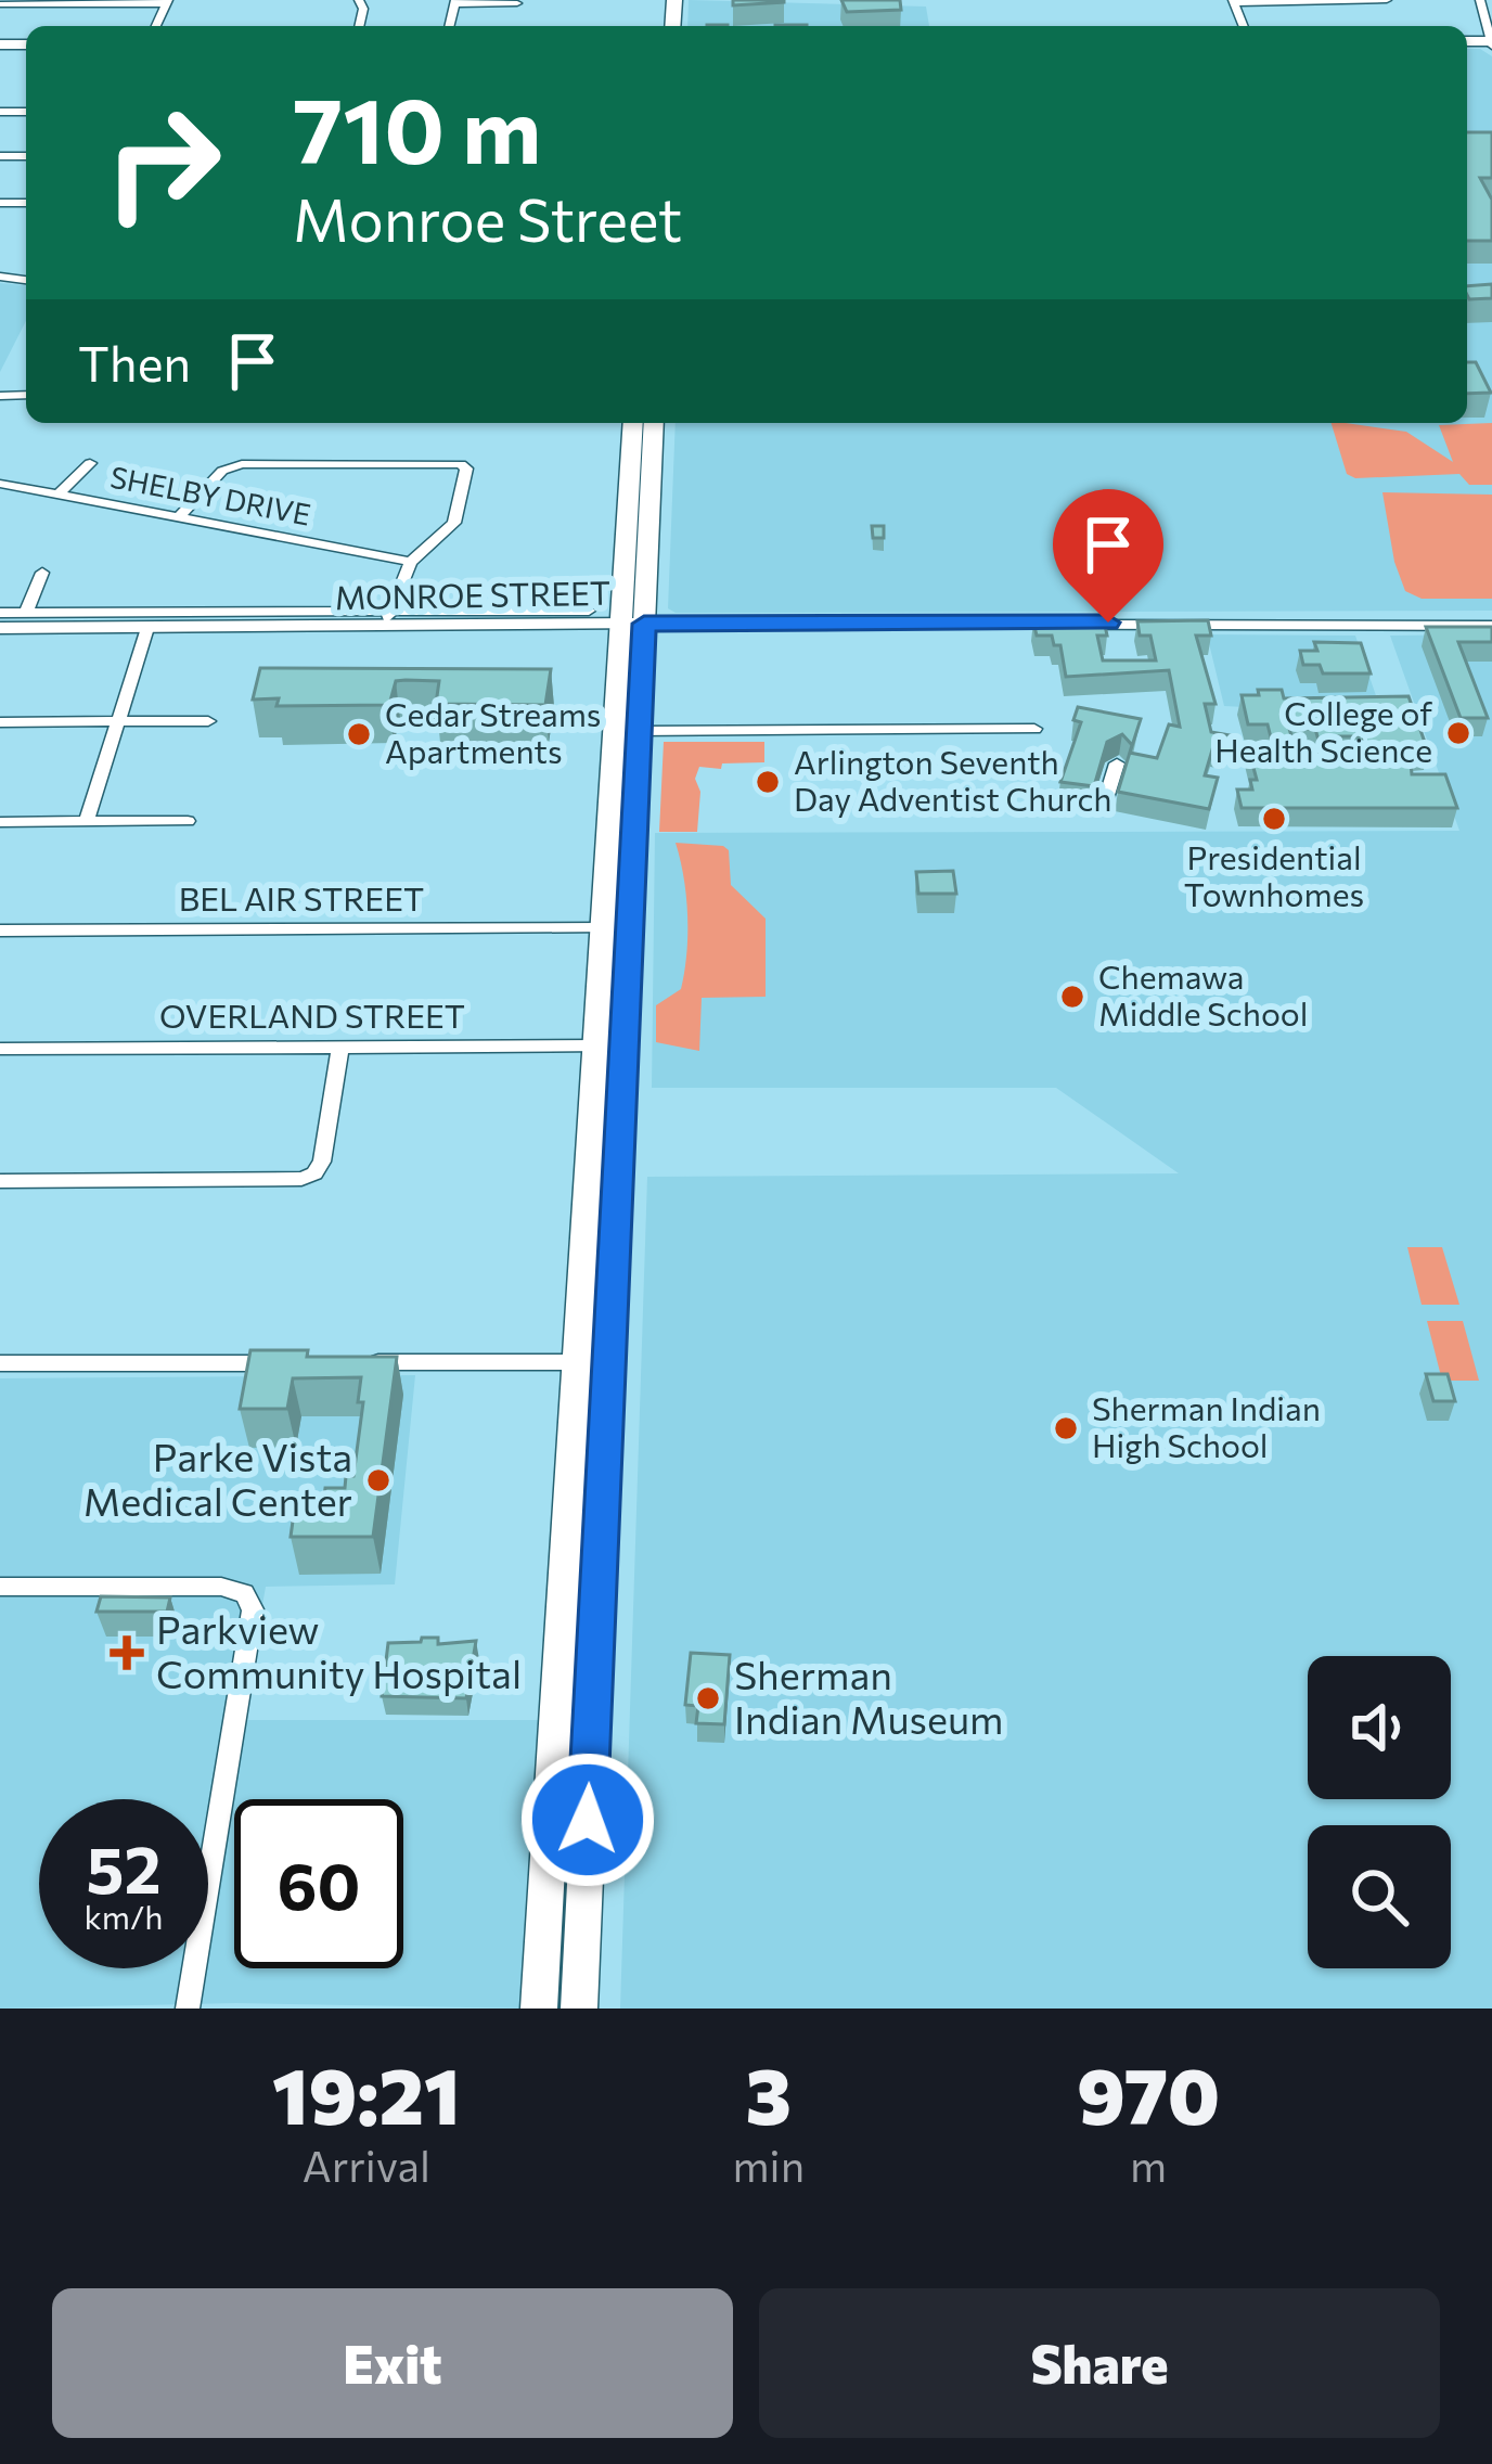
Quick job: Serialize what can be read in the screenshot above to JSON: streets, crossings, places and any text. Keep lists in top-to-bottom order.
{
  "streets": {
    "main road": ["MONROE STREET"],
    "street": ["SHELBY DRIVE", "BEL AIR STREET", "OVERLAND STREET"]
  },
  "places": {
    "other": [
      "College of Health Science",
      "Cedar Streams Apartments",
      "Arlington Seventh Day Adventist Church",
      "Presidential Townhomes",
      "Chemawa Middle School",
      "Sherman Indian High School",
      "Parke Vista Medical Center",
      "Sherman Indian Museum"
    ],
    "health": ["Parkview Community Hospital"]
  },
  "page": {
    "turn": ["710 m", "Monroe Street"],
    "then": "Then",
    "speed": "52 km/h",
    "limit": "60",
    "eta": [
      "19:21",
      "Arrival",
      "3",
      "min",
      "970",
      "m"
    ],
    "buttons": ["Exit", "Share"]
  }
}
